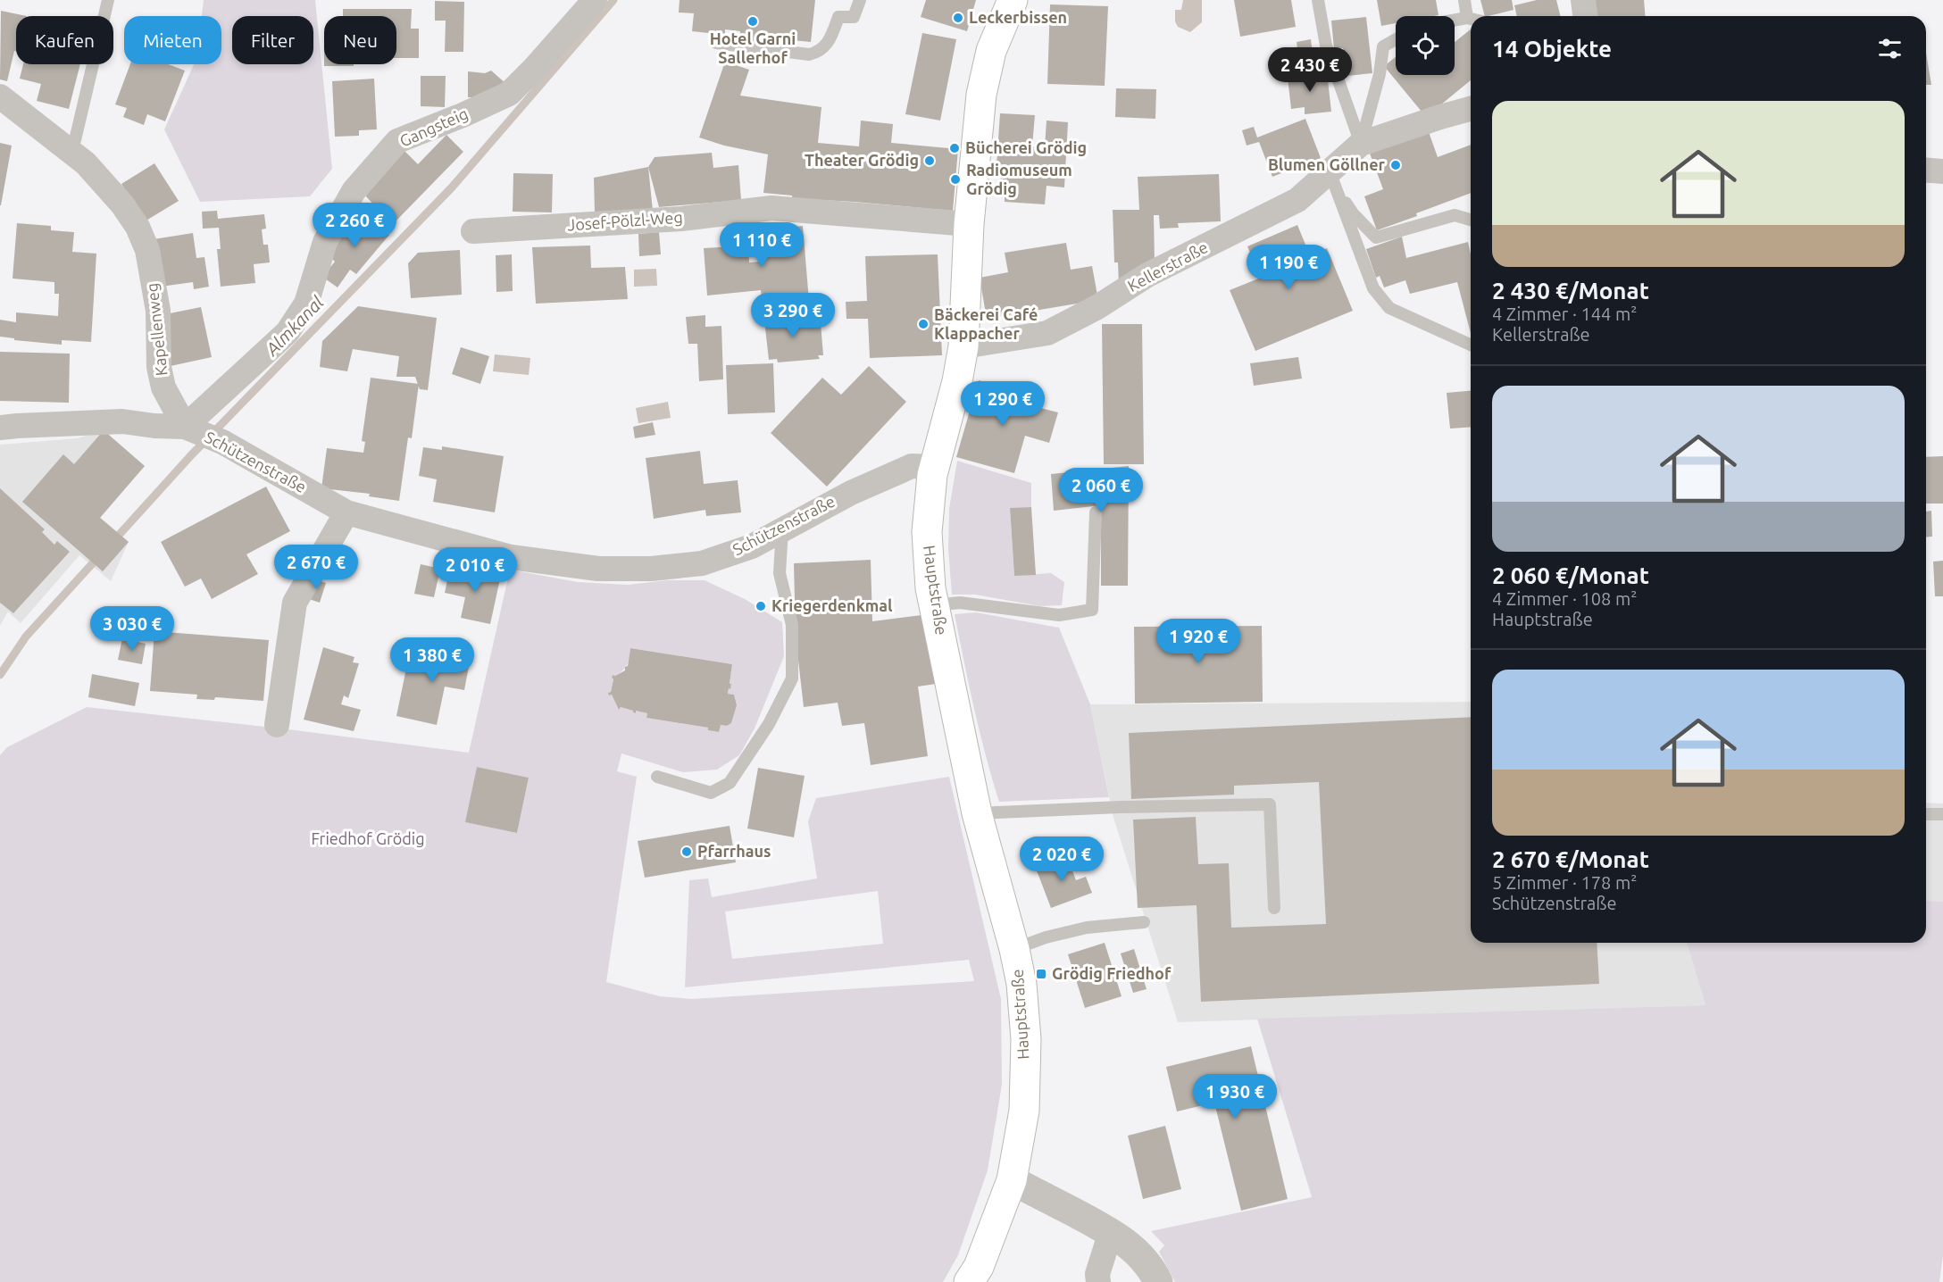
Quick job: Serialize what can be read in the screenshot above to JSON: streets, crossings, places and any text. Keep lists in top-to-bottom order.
{
  "streets": {
    "main road": ["Hauptstraße"],
    "street": [
      "Gangsteig",
      "Josef-Pölzl-Weg",
      "Kellerstraße",
      "Kapellenweg",
      "Schützenstraße"
    ]
  },
  "crossings": [
    ["Gangsteig", "Kapellenweg"],
    ["Gangsteig", "Schützenstraße"],
    ["Josef-Pölzl-Weg", "Hauptstraße"],
    ["Kellerstraße", "Hauptstraße"],
    ["Kapellenweg", "Schützenstraße"],
    ["Schützenstraße", "Hauptstraße"]
  ],
  "water": ["Almkanal"],
  "parks": ["Friedhof Grödig"],
  "places": {
    "other": [
      "Leckerbissen",
      "Hotel Garni Sallerhof",
      "Bücherei Grödig",
      "Theater Grödig",
      "Blumen Göllner",
      "Radiomuseum Grödig",
      "Bäckerei Café Klappacher",
      "Kriegerdenkmal",
      "Pfarrhaus"
    ],
    "transit": ["Grödig Friedhof"]
  },
  "page": {
    "chip": [
      "Kaufen",
      "Mieten",
      "Filter",
      "Neu"
    ],
    "heading": "14 Objekte",
    "price": [
      "2 430 €",
      "2 260 €",
      "1 110 €",
      "1 190 €",
      "3 290 €",
      "1 290 €",
      "2 060 €",
      "2 670 €",
      "2 010 €",
      "3 030 €",
      "1 920 €",
      "1 380 €",
      "2 020 €",
      "1 930 €"
    ],
    "list": [
      {
        "name": "2 430 €/Monat",
        "note": "4 Zimmer · 144 m² · Kellerstraße"
      },
      {
        "name": "2 060 €/Monat",
        "note": "4 Zimmer · 108 m² · Hauptstraße"
      },
      {
        "name": "2 670 €/Monat",
        "note": "5 Zimmer · 178 m² · Schützenstraße"
      }
    ]
  }
}
